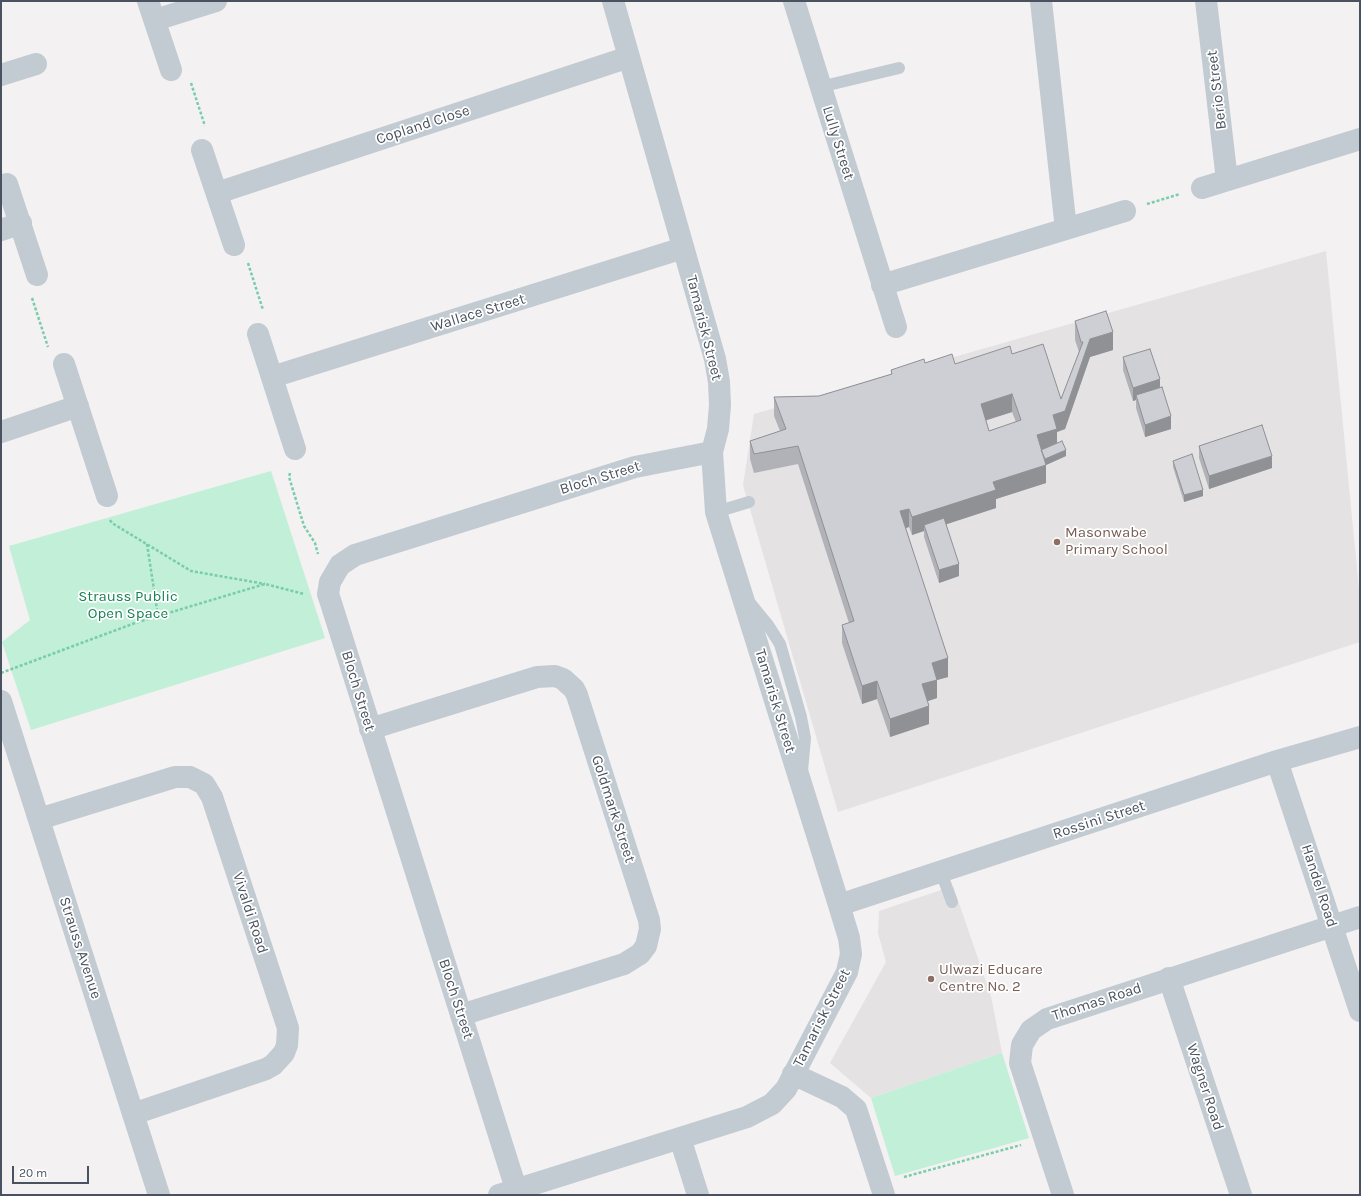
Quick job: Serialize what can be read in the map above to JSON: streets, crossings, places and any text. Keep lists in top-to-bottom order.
{
  "streets": {
    "street": [
      "Berio Street",
      "Copland Close",
      "Lully Street",
      "Wallace Street",
      "Tamarisk Street",
      "Bloch Street",
      "Goldmark Street",
      "Rossini Street",
      "Handel Road",
      "Vivaldi Road",
      "Strauss Avenue",
      "Thomas Road",
      "Wagner Road"
    ]
  },
  "crossings": [
    ["Copland Close", "Tamarisk Street"],
    ["Wallace Street", "Tamarisk Street"],
    ["Tamarisk Street", "Bloch Street"],
    ["Tamarisk Street", "Rossini Street"],
    ["Bloch Street", "Goldmark Street"],
    ["Rossini Street", "Handel Road"],
    ["Handel Road", "Thomas Road"],
    ["Vivaldi Road", "Strauss Avenue"],
    ["Thomas Road", "Wagner Road"]
  ],
  "parks": ["Strauss Public Open Space"],
  "places": ["Masonwabe Primary School", "Ulwazi Educare Centre No. 2"],
  "scale_bar": "20 m"
}
